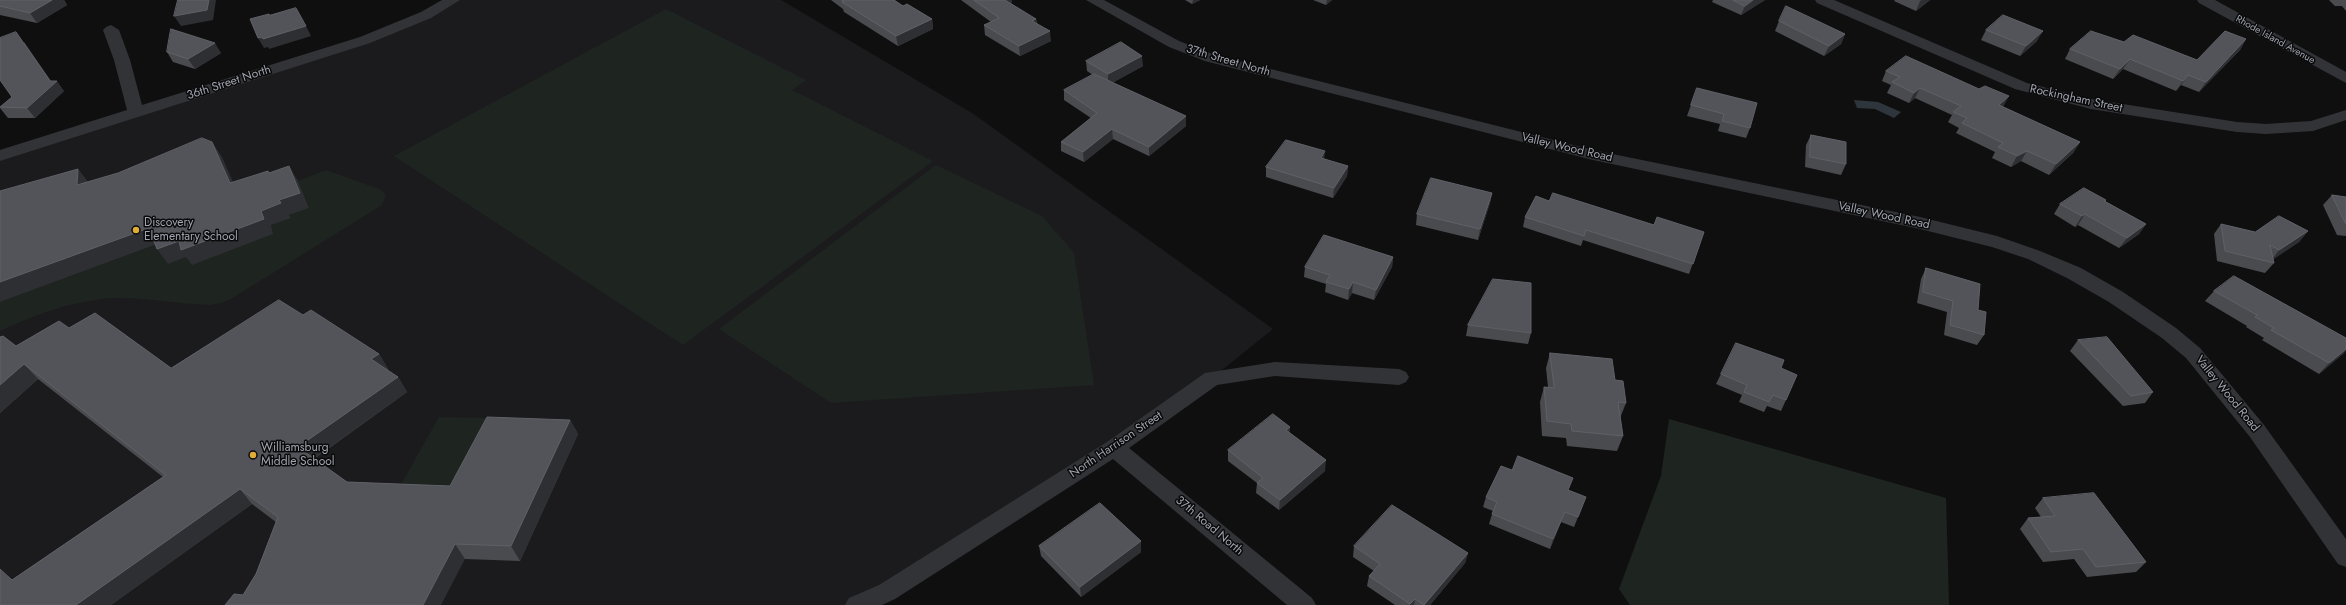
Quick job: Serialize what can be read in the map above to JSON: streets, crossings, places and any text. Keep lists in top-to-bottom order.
{
  "streets": {
    "street": [
      "Rhode Island Avenue",
      "37th Street North",
      "36th Street North",
      "Rockingham Street",
      "Valley Wood Road",
      "North Harrison Street",
      "37th Road North"
    ]
  },
  "crossings": [
    ["37th Street North", "Valley Wood Road"],
    ["North Harrison Street", "37th Road North"]
  ],
  "places": ["Discovery Elementary School", "Williamsburg Middle School"]
}
